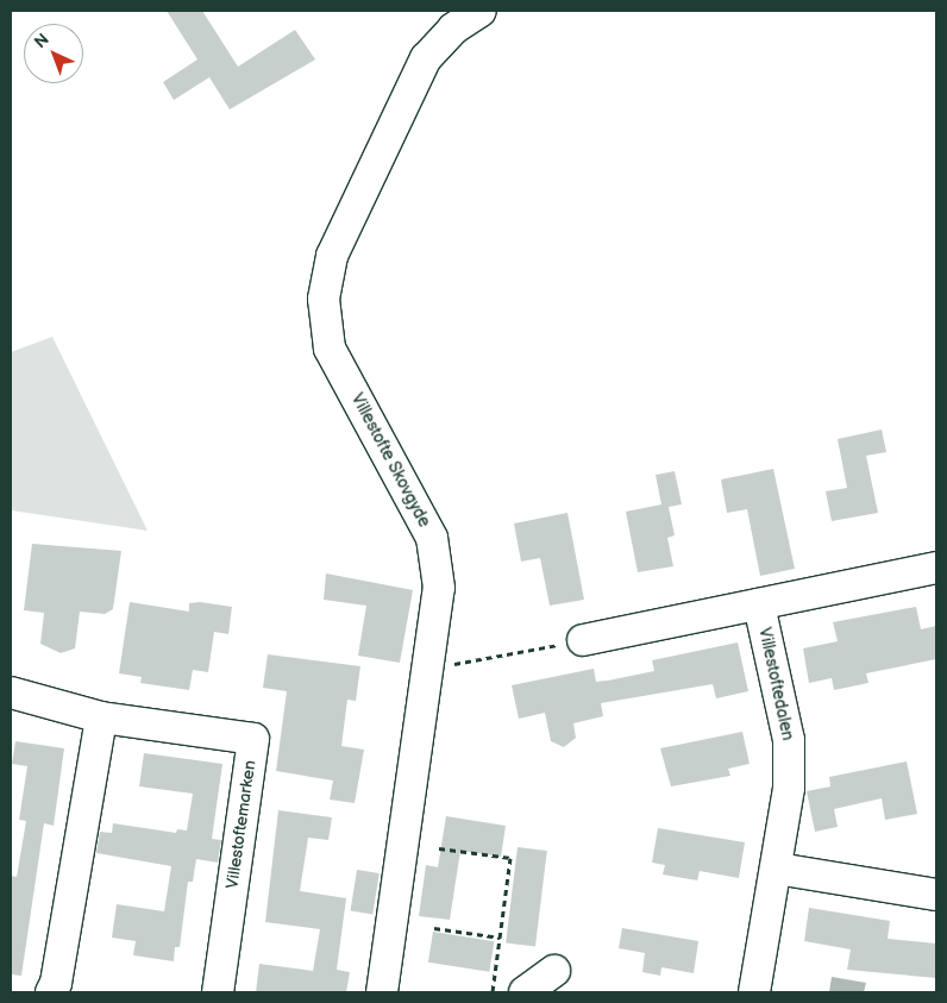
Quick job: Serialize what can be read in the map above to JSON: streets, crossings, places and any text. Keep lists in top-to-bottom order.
{
  "streets": {
    "street": ["Villestofte Skovgyde", "Villestoftedalen", "Villestoftemarken"]
  },
  "north": "top left"
}
